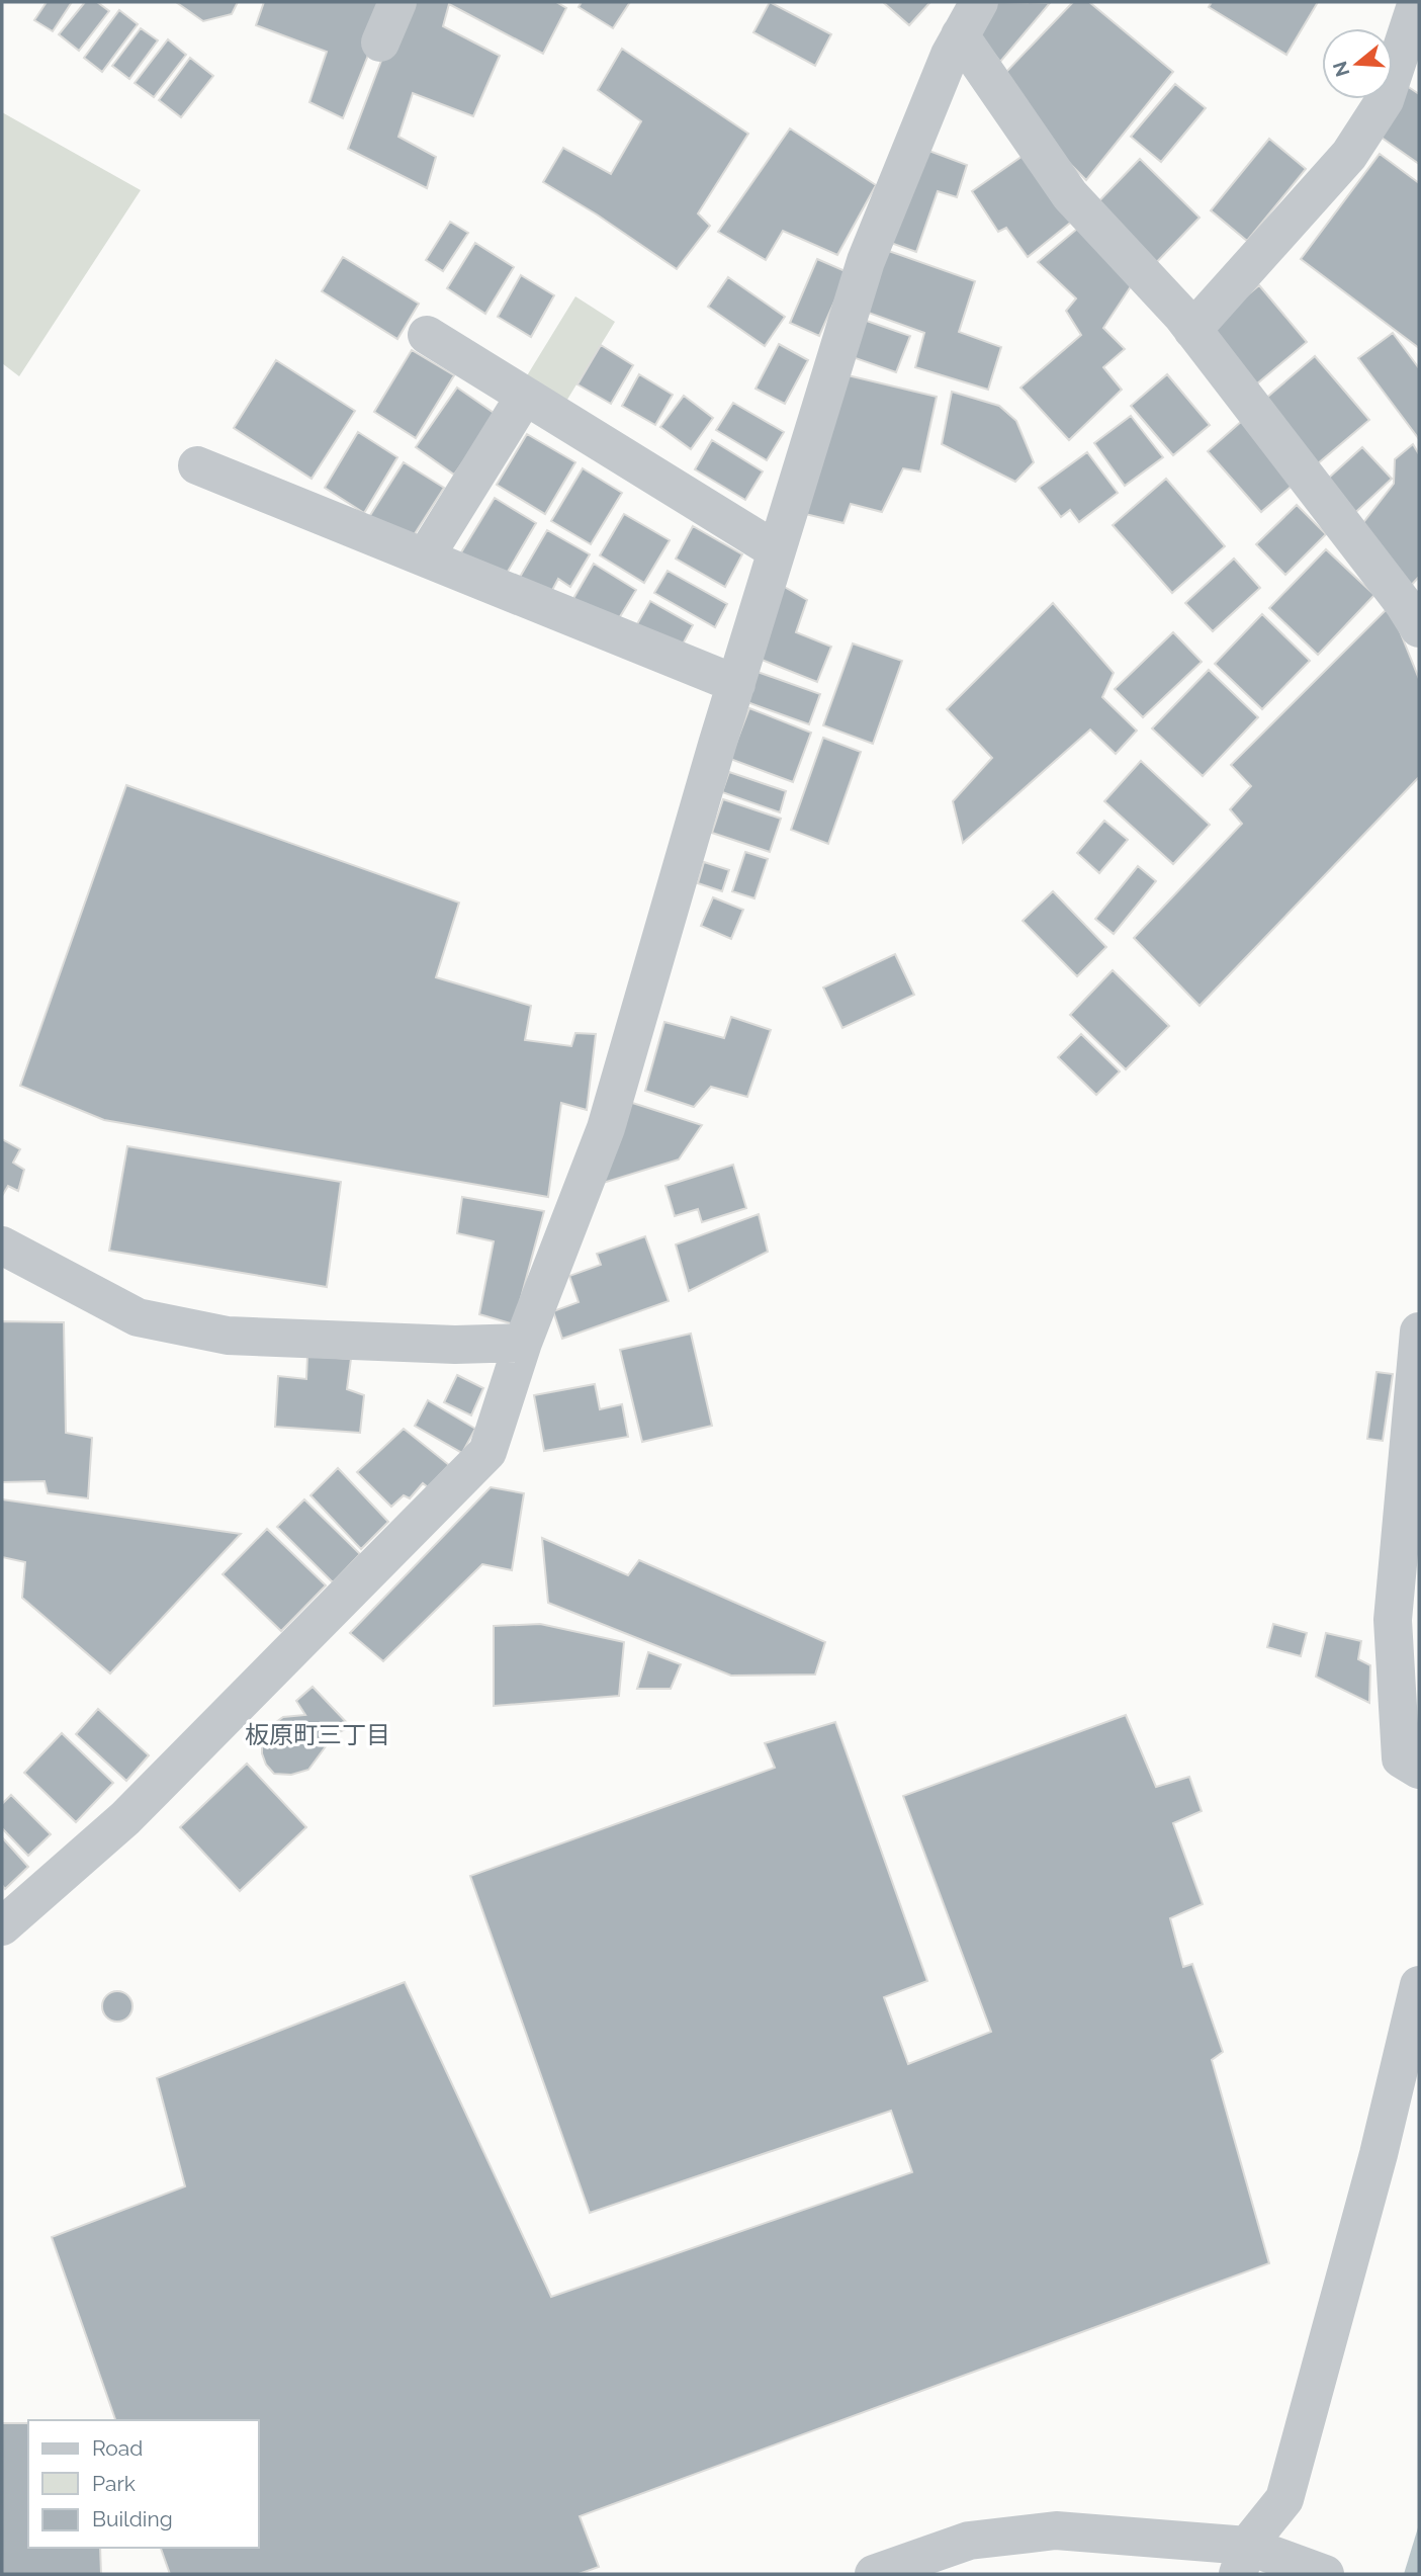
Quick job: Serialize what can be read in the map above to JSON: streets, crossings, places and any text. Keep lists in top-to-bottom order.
{
  "districts": ["板原町三丁目"],
  "legend": ["Road", "Park", "Building"],
  "north": "left"
}
